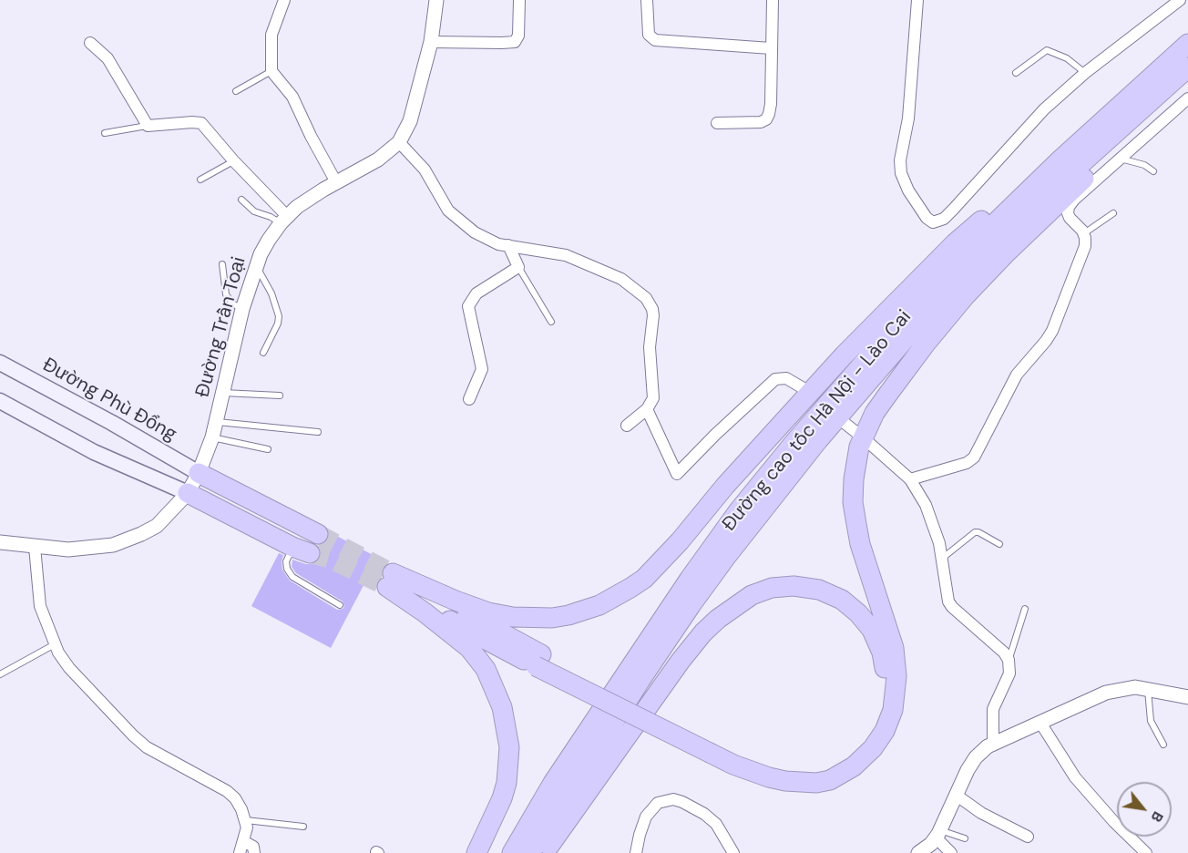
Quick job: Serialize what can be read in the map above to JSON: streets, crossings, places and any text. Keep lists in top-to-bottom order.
{
  "streets": {
    "highway": ["Đường cao tốc Hà Nội - Lào Cai"],
    "main road": ["Đường Phù Đổng"],
    "street": ["Đường Trần Toại"]
  },
  "crossings": [
    ["Đường Trần Toại", "Đường Phù Đổng"]
  ],
  "north": "bottom right"
}
